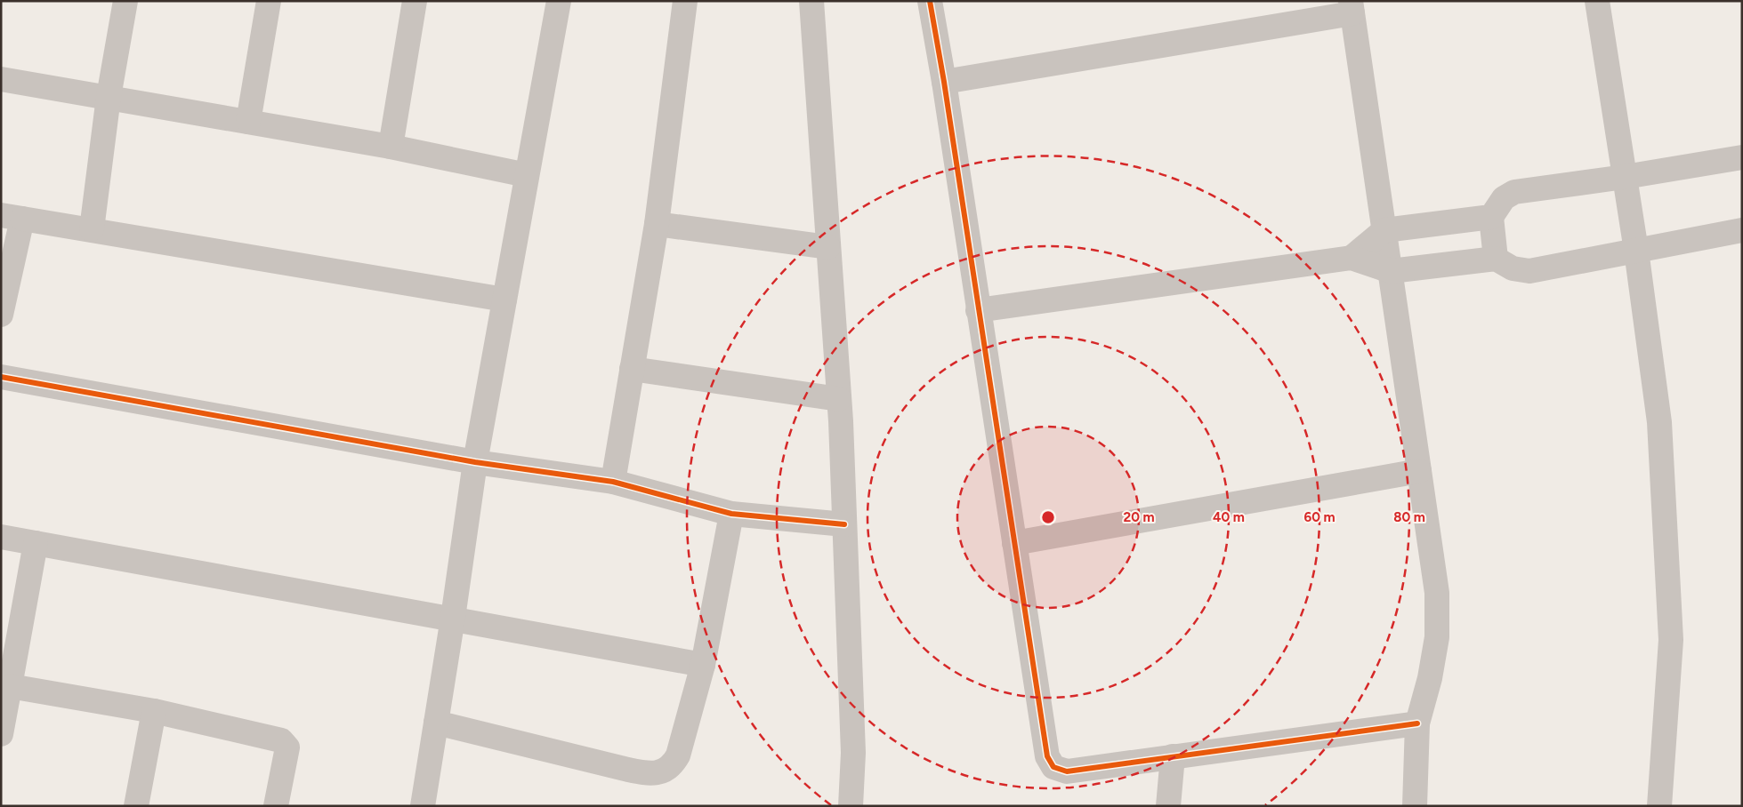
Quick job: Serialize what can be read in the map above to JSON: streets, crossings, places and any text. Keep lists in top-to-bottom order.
{
  "rings": [
    "20 m",
    "40 m",
    "60 m",
    "80 m"
  ]
}
